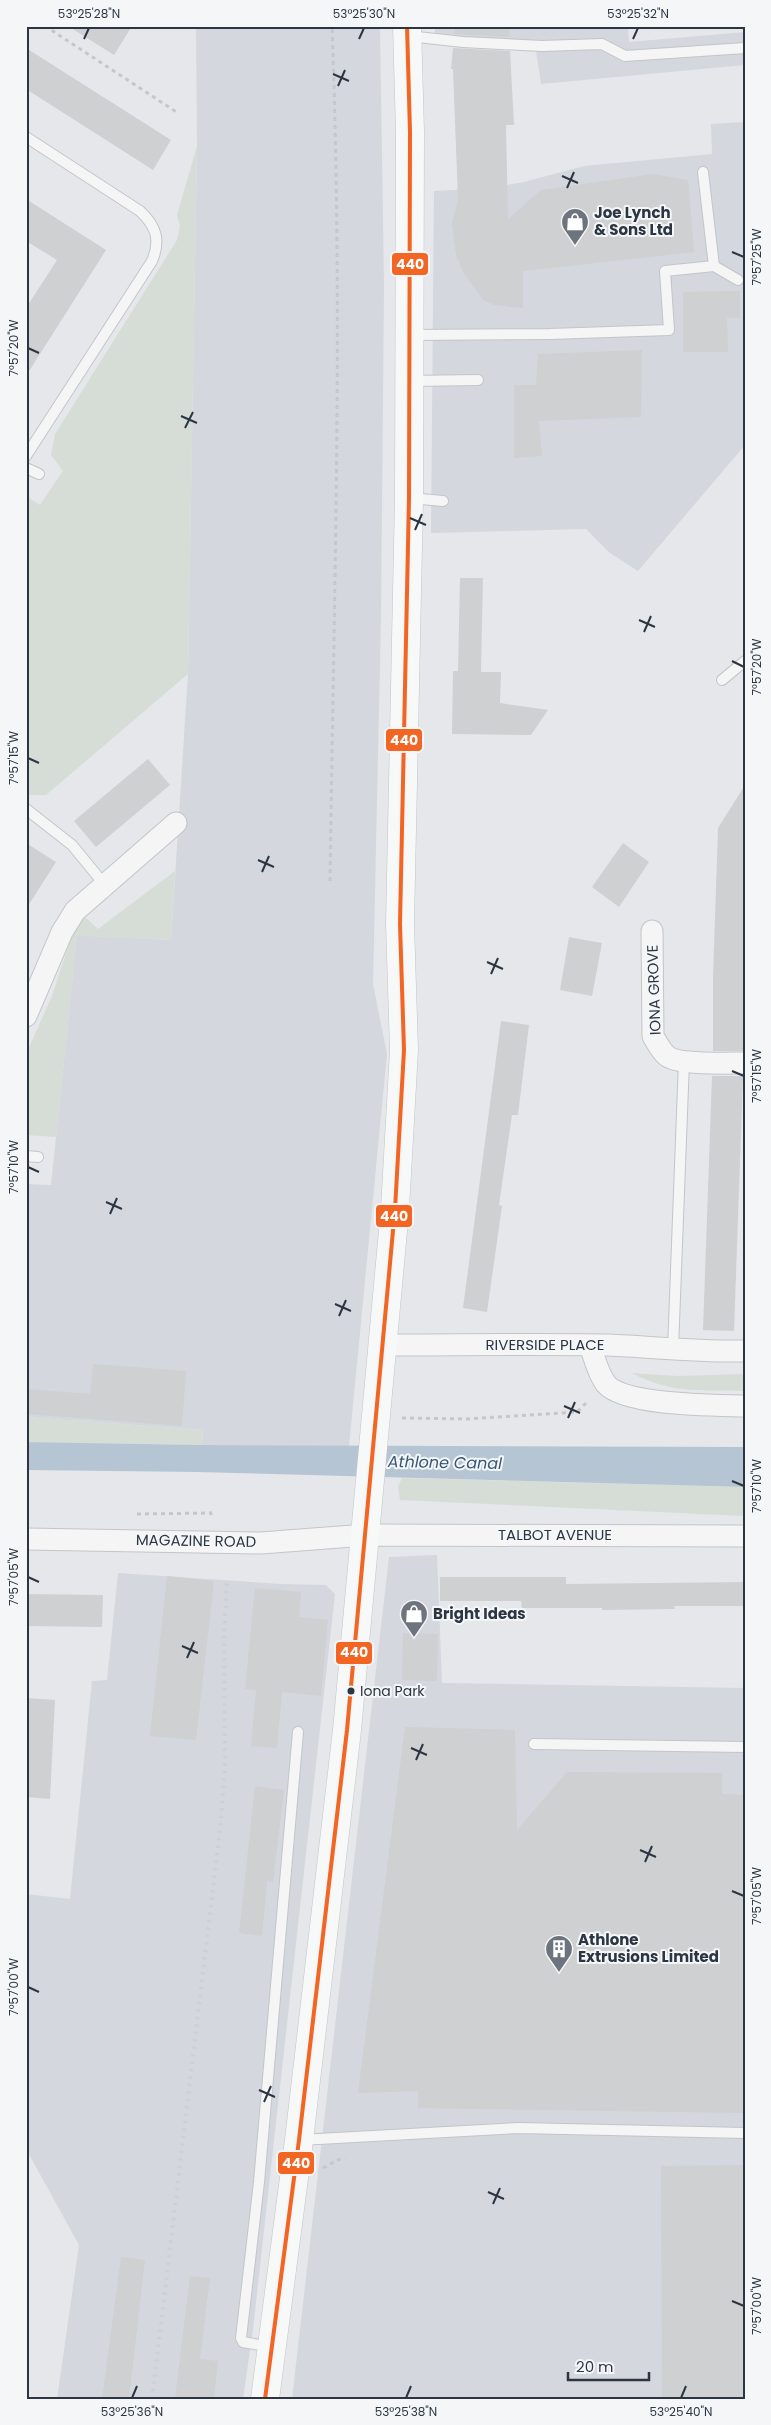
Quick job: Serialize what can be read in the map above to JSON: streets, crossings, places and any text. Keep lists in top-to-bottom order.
{
  "streets": {
    "street": [
      "IONA GROVE",
      "RIVERSIDE PLACE",
      "TALBOT AVENUE",
      "MAGAZINE ROAD"
    ]
  },
  "crossings": [
    ["TALBOT AVENUE", "MAGAZINE ROAD"]
  ],
  "water": ["Athlone Canal"],
  "places": {
    "shop": ["Joe Lynch & Sons Ltd", "Bright Ideas"],
    "other": ["Iona Park"],
    "building": ["Athlone Extrusions Limited"]
  },
  "lines": ["transit line 440"],
  "scale_bar": "20 m",
  "coordinates": [
    "53°25'28\"N",
    "53°25'30\"N",
    "53°25'32\"N",
    "7°57'25\"W",
    "7°57'20\"W",
    "7°57'15\"W",
    "7°57'10\"W",
    "7°57'05\"W",
    "7°57'00\"W",
    "53°25'36\"N",
    "53°25'38\"N",
    "53°25'40\"N"
  ]
}
